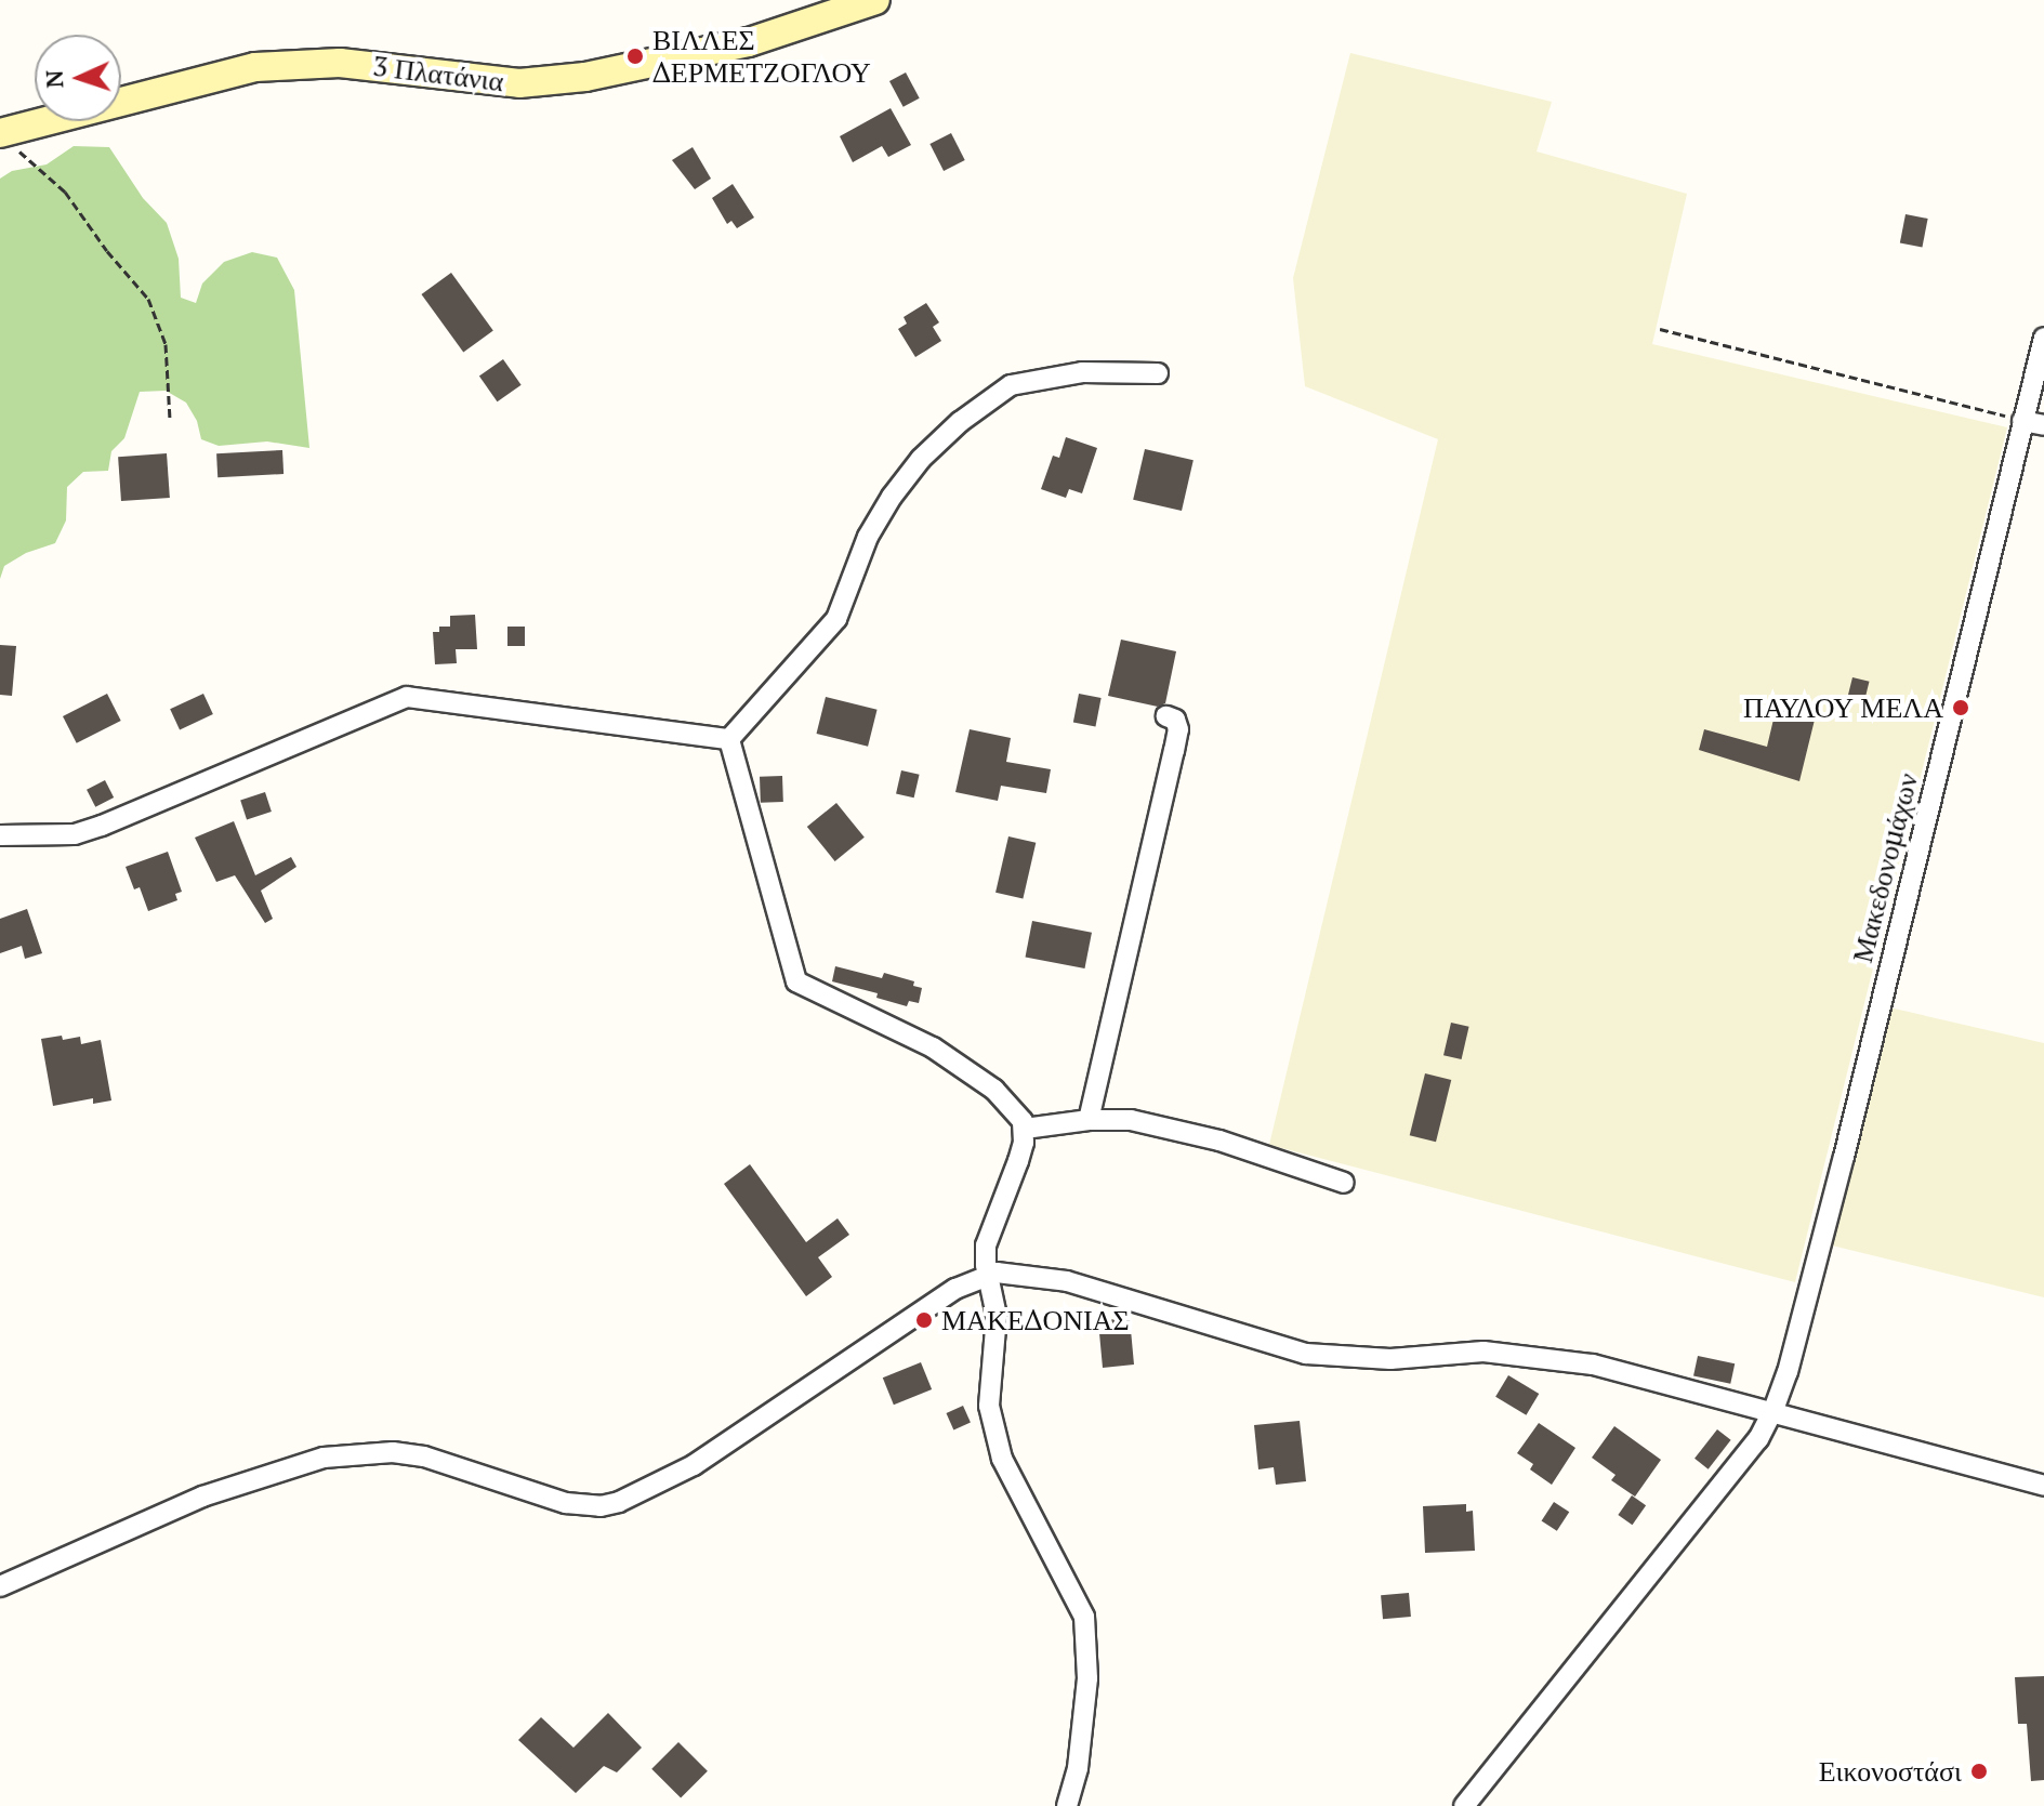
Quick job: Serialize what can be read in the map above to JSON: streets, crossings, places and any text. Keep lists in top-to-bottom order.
{
  "streets": {
    "street": ["3 Πλατάνια", "Μακεδονομάχων"]
  },
  "places": [
    "ΒΙΛΛΕΣ ΔΕΡΜΕΤΖΟΓΛΟΥ",
    "ΠΑΥΛΟΥ ΜΕΛΑ",
    "ΜΑΚΕΔΟΝΙΑΣ",
    "Εικονοστάσι"
  ],
  "north": "left"
}
